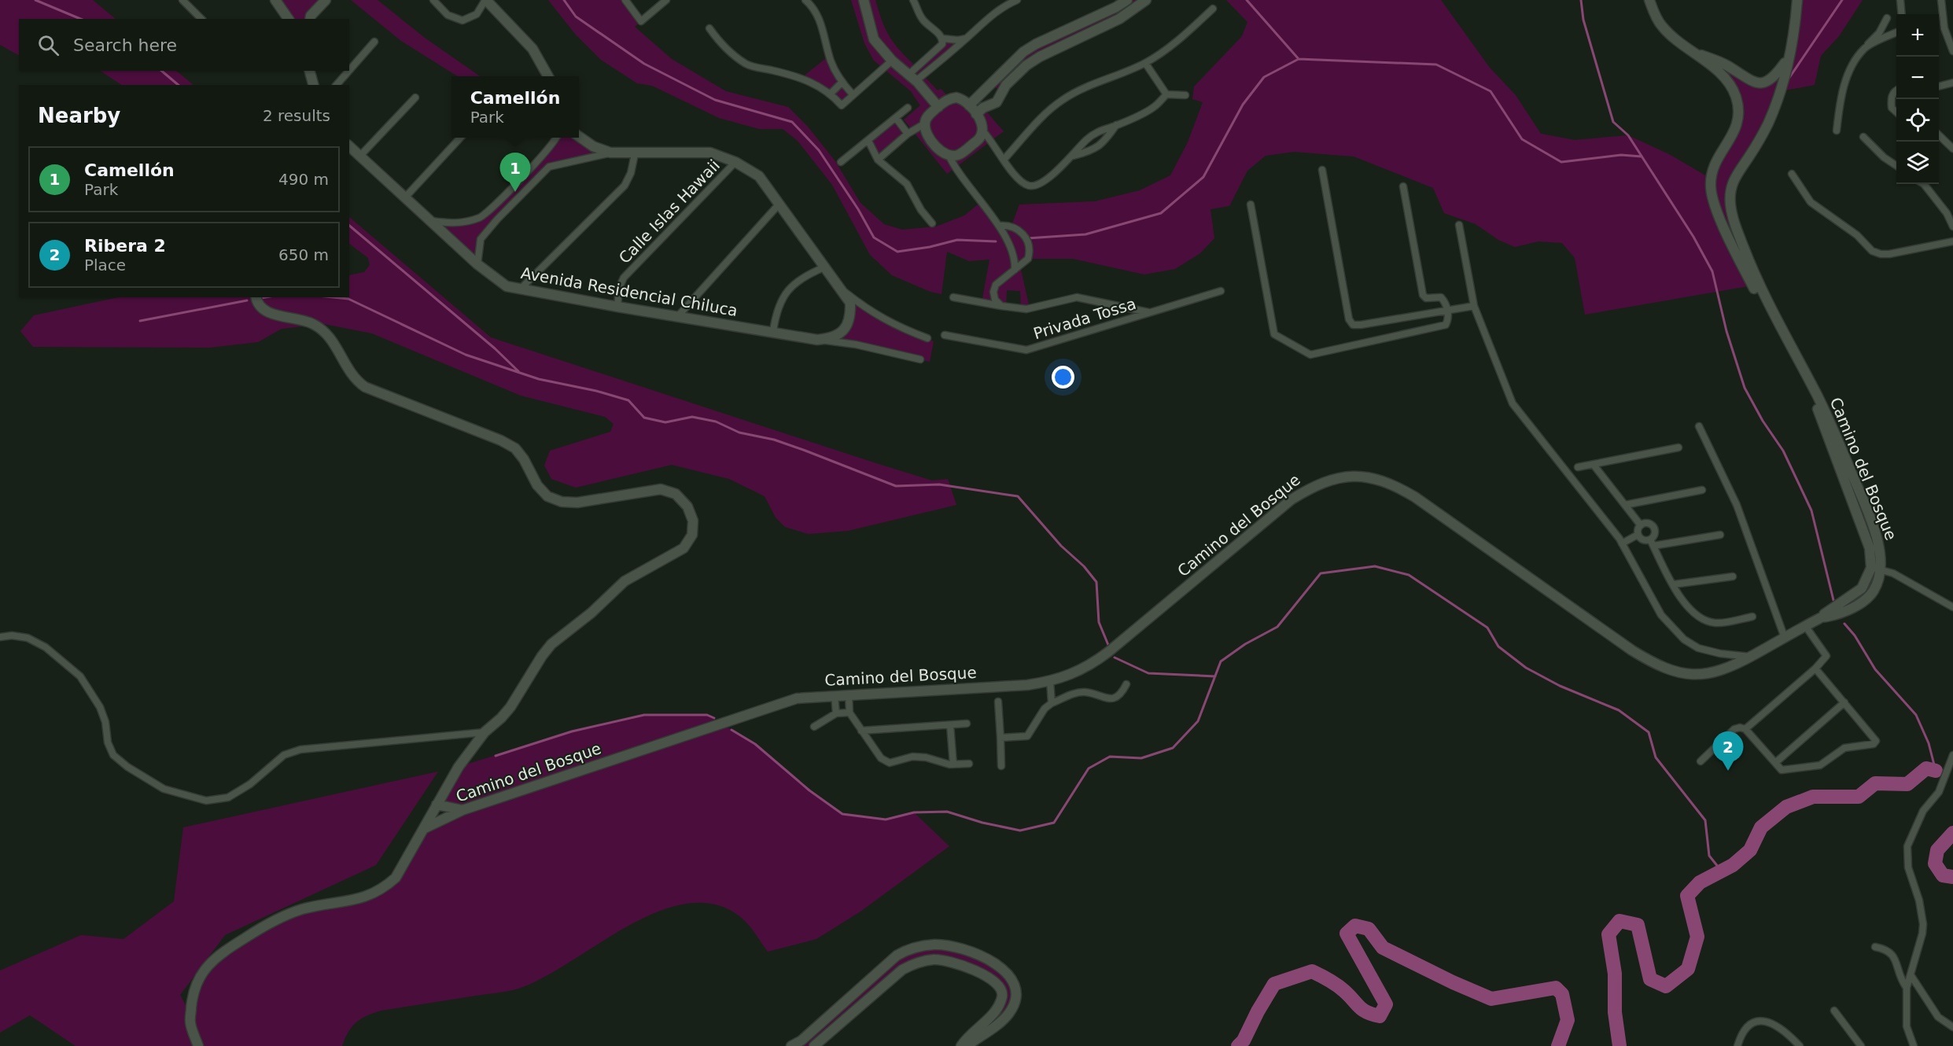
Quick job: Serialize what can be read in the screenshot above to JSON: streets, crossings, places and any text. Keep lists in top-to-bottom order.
{
  "streets": {
    "street": [
      "Calle Islas Hawaii",
      "Avenida Residencial Chiluca",
      "Privada Tossa",
      "Camino del Bosque"
    ]
  },
  "crossings": [
    ["Calle Islas Hawaii", "Avenida Residencial Chiluca"]
  ],
  "page": {
    "map_buttons": ["+", "−"],
    "search": "Search here",
    "popup": ["Camellón", "Park"],
    "heading": ["Nearby", "2 results"],
    "list": [
      {
        "mark": "1",
        "name": "Camellón",
        "note": "Park",
        "value": "490 m"
      },
      {
        "mark": "2",
        "name": "Ribera 2",
        "note": "Place",
        "value": "650 m"
      }
    ],
    "pins": ["1", "2"]
  }
}
